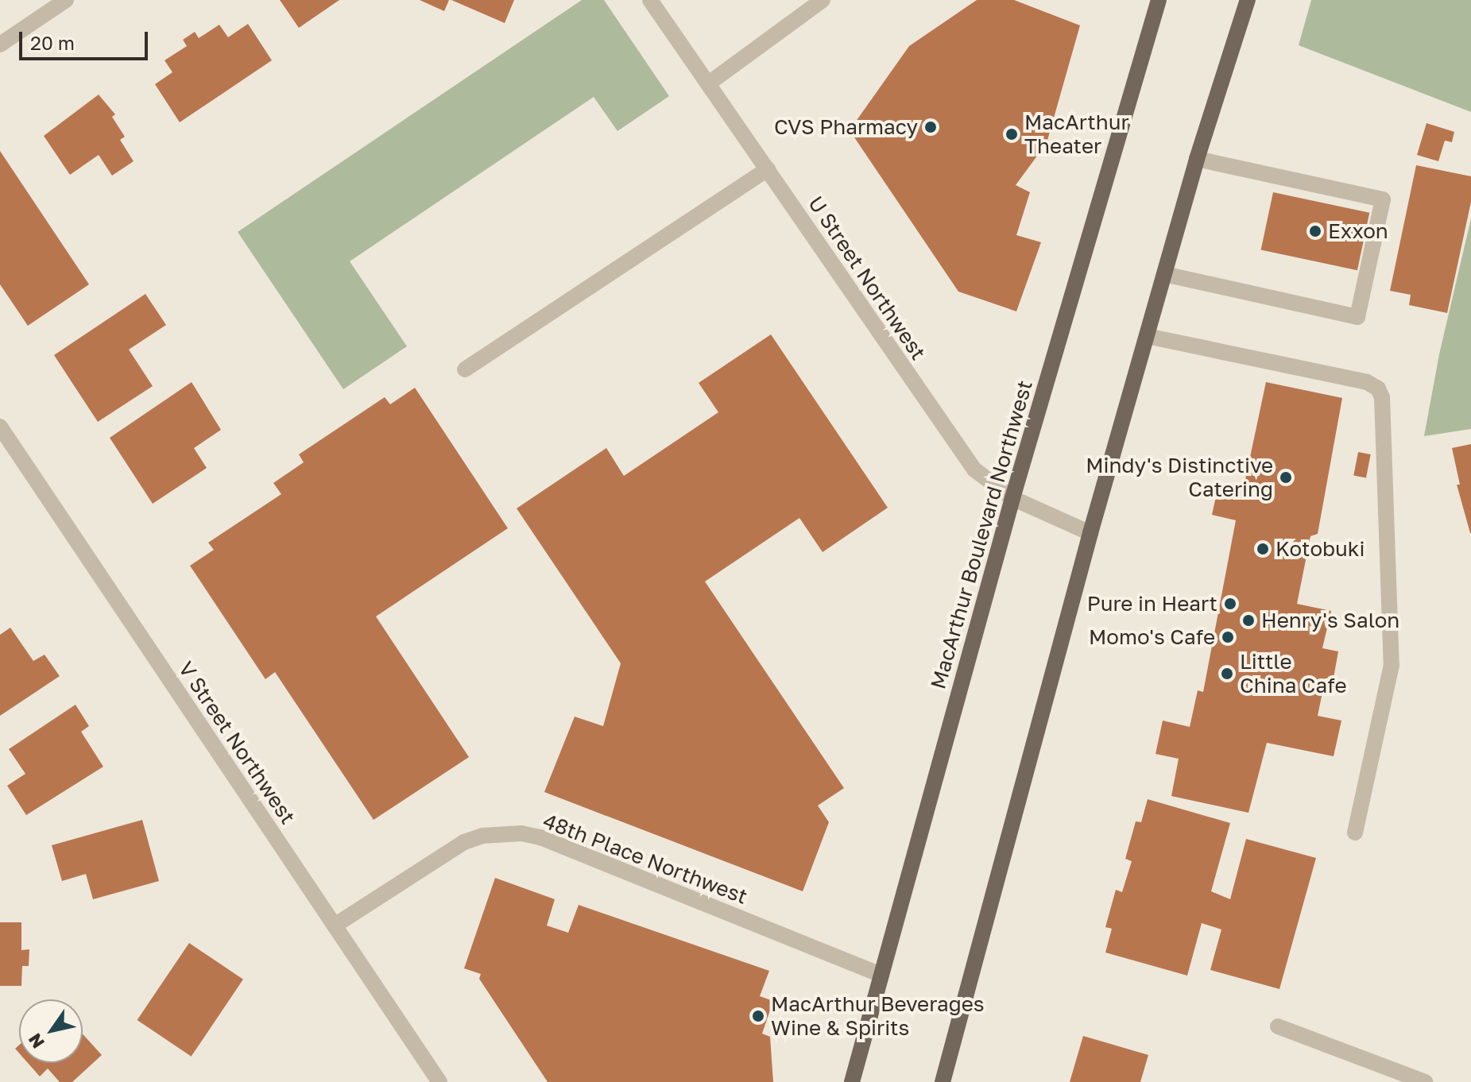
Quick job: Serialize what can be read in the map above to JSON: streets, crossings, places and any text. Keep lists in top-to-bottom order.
{
  "streets": {
    "main road": ["MacArthur Boulevard Northwest"],
    "street": ["U Street Northwest", "V Street Northwest", "48th Place Northwest"]
  },
  "crossings": [
    ["U Street Northwest", "MacArthur Boulevard Northwest"],
    ["MacArthur Boulevard Northwest", "48th Place Northwest"],
    ["V Street Northwest", "48th Place Northwest"]
  ],
  "places": [
    "CVS Pharmacy",
    "MacArthur Theater",
    "Exxon",
    "Mindy's Distinctive Catering",
    "Kotobuki",
    "Pure in Heart",
    "Henry's Salon",
    "Momo's Cafe",
    "Little China Cafe",
    "MacArthur Beverages Wine & Spirits"
  ],
  "scale_bar": "20 m",
  "north": "bottom left"
}
